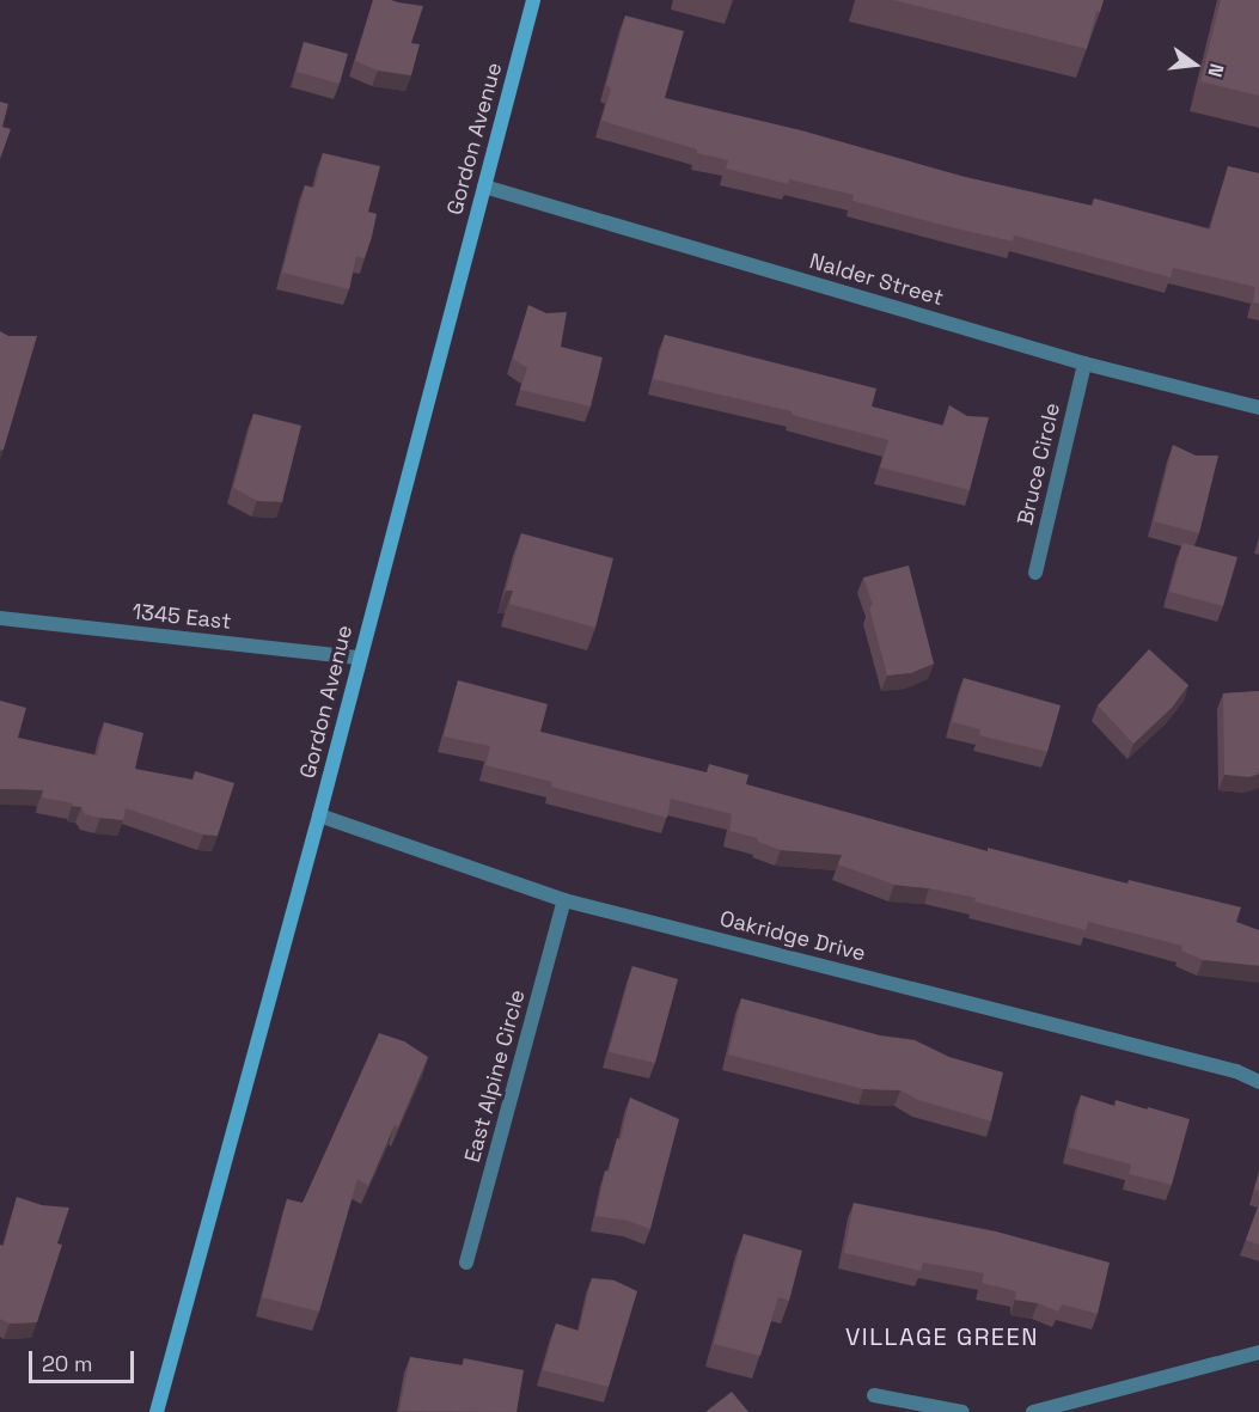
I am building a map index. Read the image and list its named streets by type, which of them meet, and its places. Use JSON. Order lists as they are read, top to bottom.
{
  "streets": {
    "main road": ["Gordon Avenue"],
    "street": [
      "Nalder Street",
      "Bruce Circle",
      "1345 East",
      "Oakridge Drive",
      "East Alpine Circle"
    ]
  },
  "crossings": [
    ["Gordon Avenue", "Nalder Street"],
    ["Gordon Avenue", "1345 East"],
    ["Gordon Avenue", "Oakridge Drive"],
    ["Nalder Street", "Bruce Circle"],
    ["Oakridge Drive", "East Alpine Circle"]
  ],
  "districts": ["VILLAGE GREEN"],
  "scale_bar": "20 m",
  "north": "right"
}
